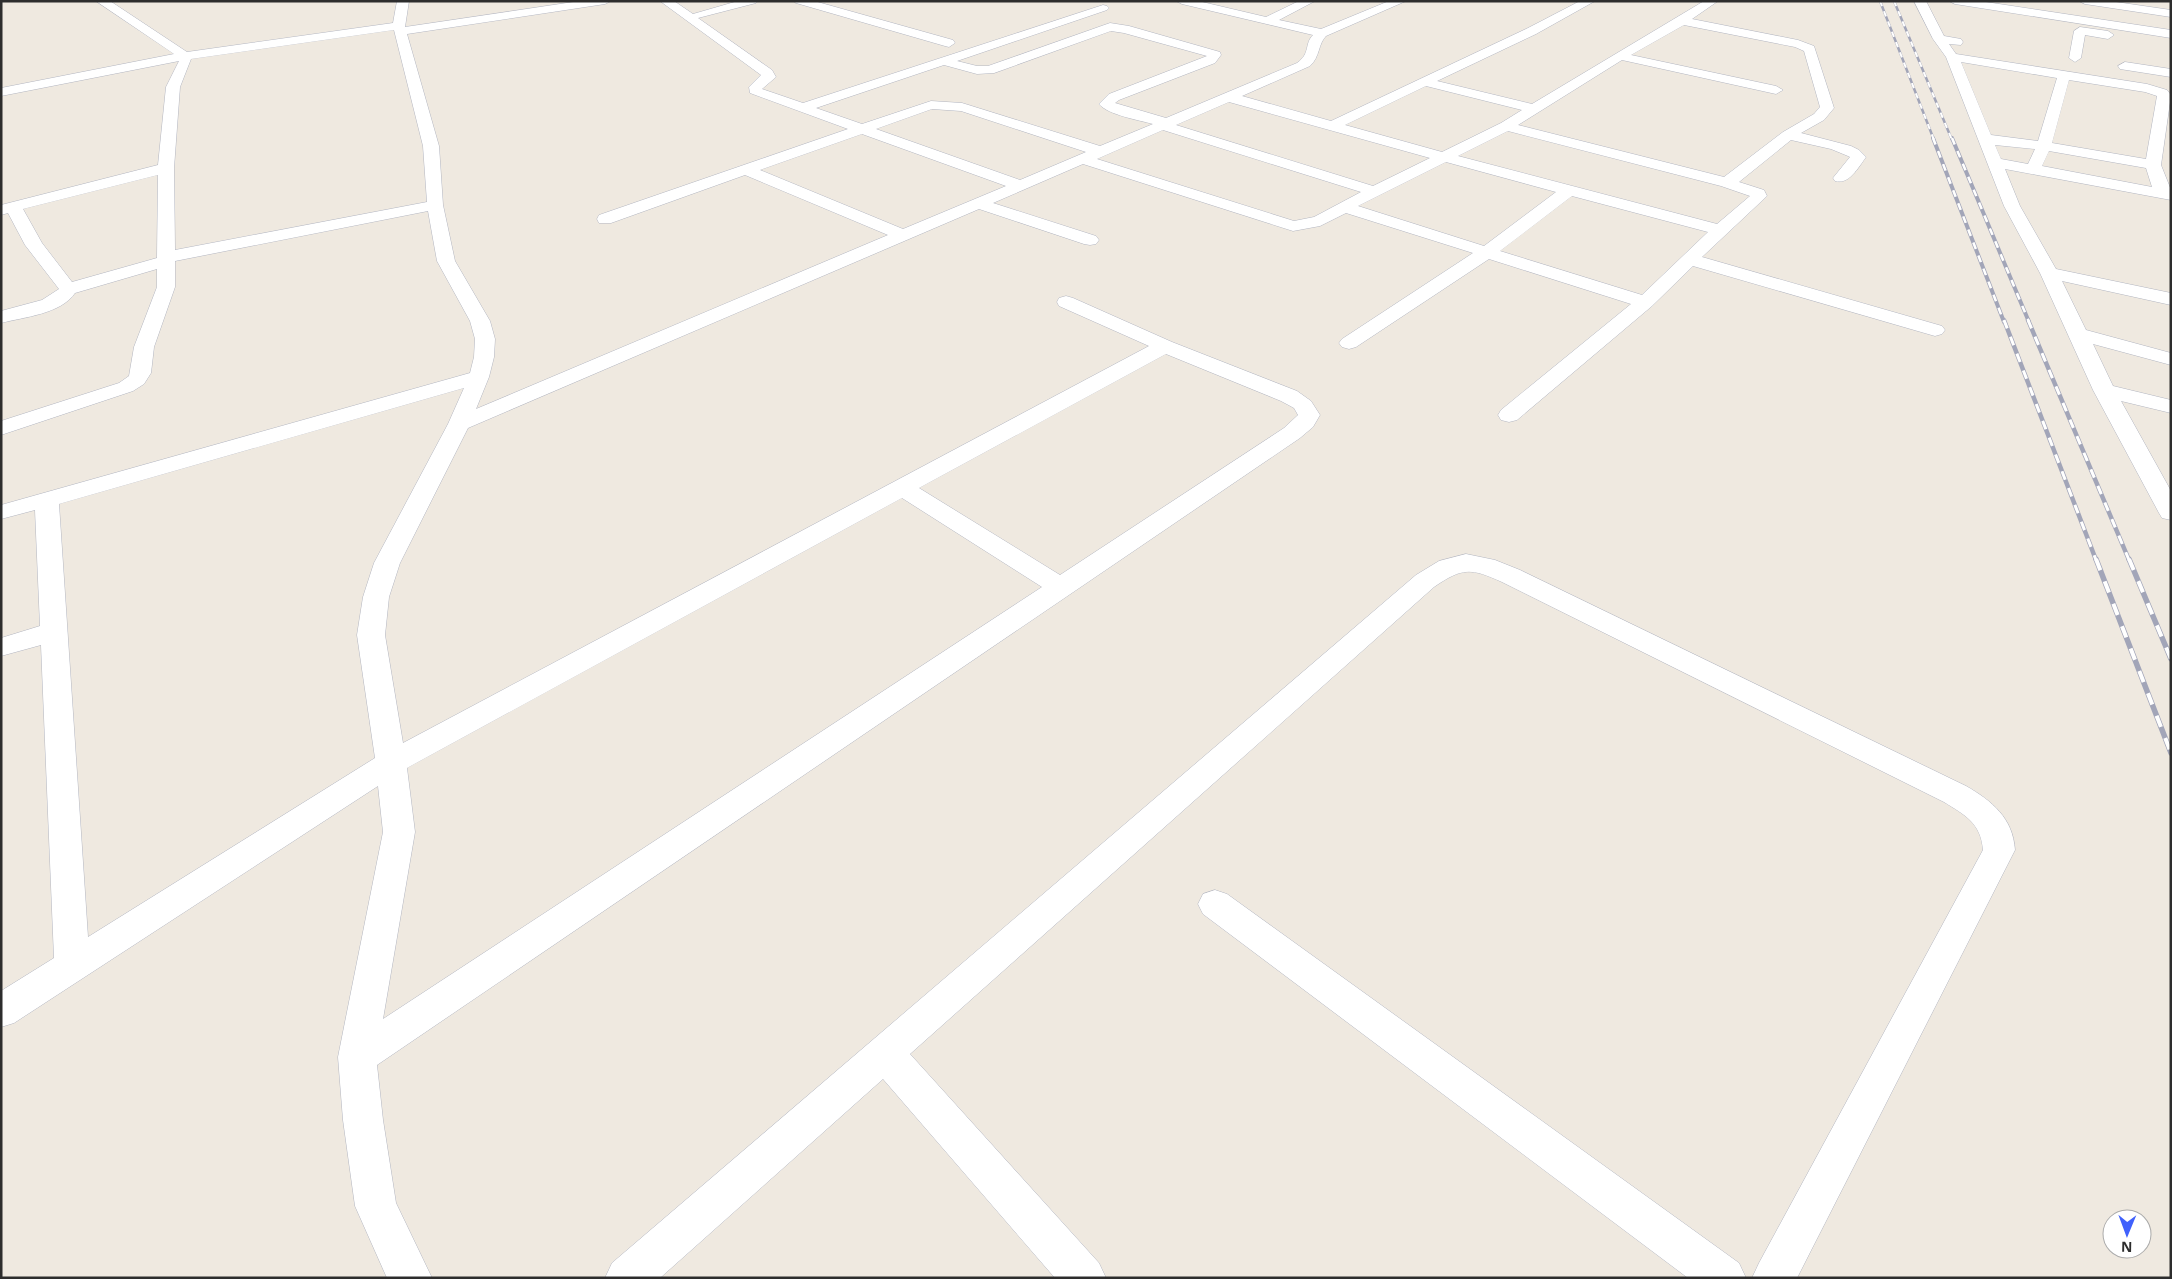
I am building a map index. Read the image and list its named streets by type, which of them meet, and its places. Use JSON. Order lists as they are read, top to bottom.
{
  "north": "bottom"
}
